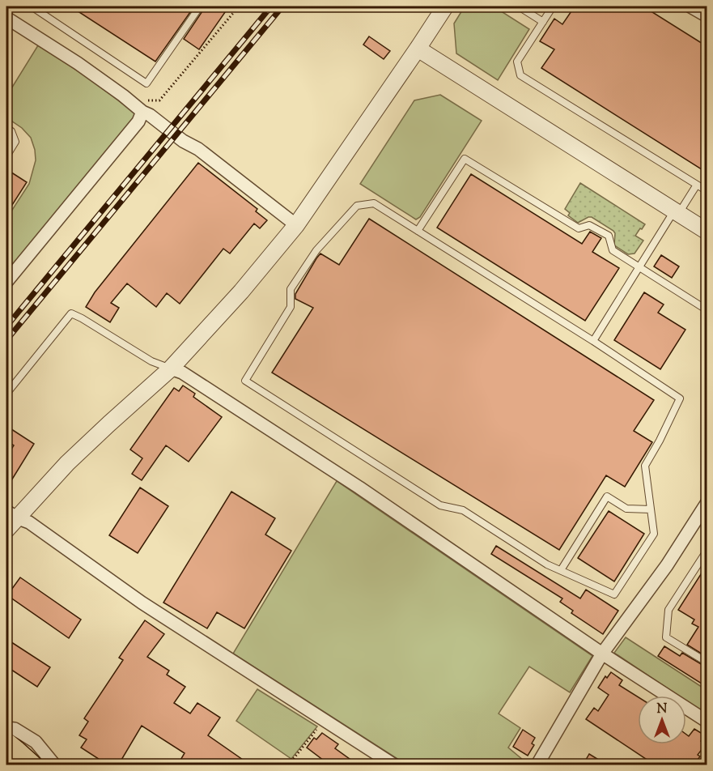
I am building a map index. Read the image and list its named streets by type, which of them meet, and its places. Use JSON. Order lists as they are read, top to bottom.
{
  "north": "top"
}
